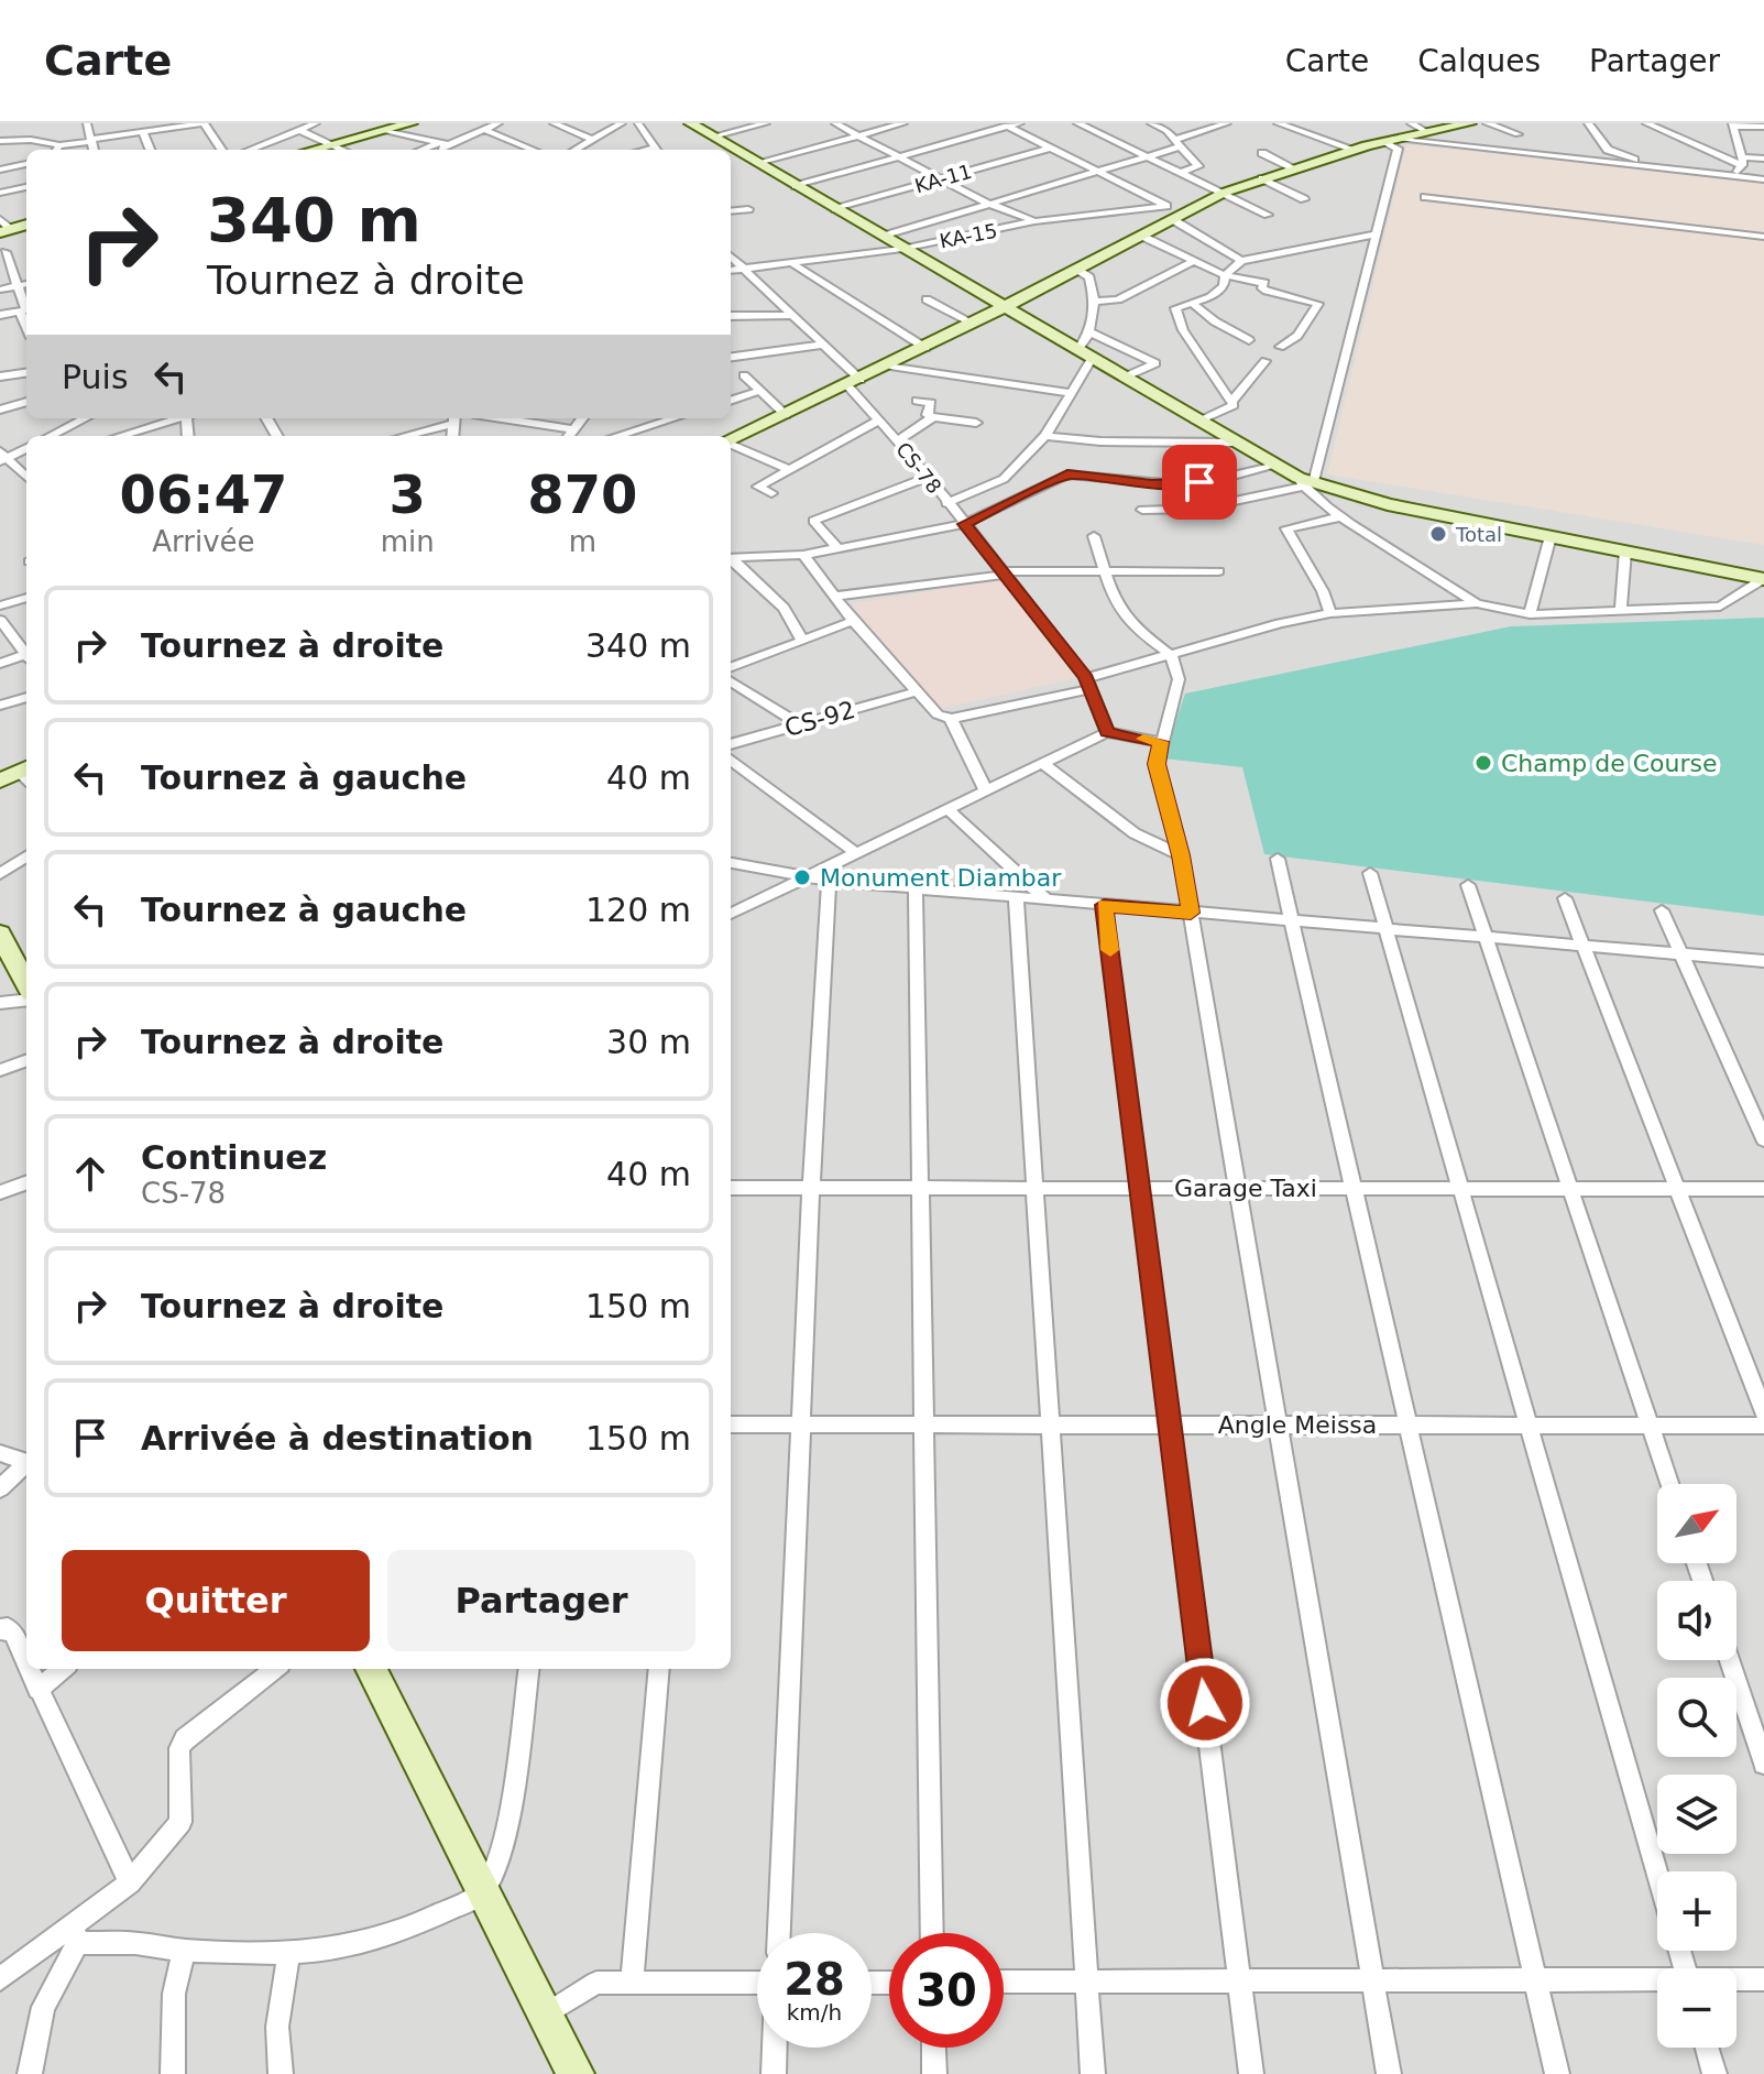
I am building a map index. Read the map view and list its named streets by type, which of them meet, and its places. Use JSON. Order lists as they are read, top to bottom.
{
  "streets": {
    "street": [
      "KA-11",
      "KA-15",
      "CS-78",
      "CS-92",
      "Garage Taxi",
      "Angle Meissa"
    ]
  },
  "crossings": [
    ["KA-15", "CS-78"]
  ],
  "places": ["Total", "Champ de Course", "Monument Diambar"],
  "north": "top right",
  "page": {
    "header": "Carte",
    "nav": ["Carte", "Calques", "Partager"],
    "turn": ["340 m", "Tournez à droite"],
    "then": "Puis",
    "eta": [
      "06:47",
      "Arrivée",
      "3",
      "min",
      "870",
      "m"
    ],
    "list": [
      {
        "name": "Tournez à droite",
        "value": "340 m"
      },
      {
        "name": "Tournez à gauche",
        "value": "40 m"
      },
      {
        "name": "Tournez à gauche",
        "value": "120 m"
      },
      {
        "name": "Tournez à droite",
        "value": "30 m"
      },
      {
        "name": "Continuez",
        "note": "CS-78",
        "value": "40 m"
      },
      {
        "name": "Tournez à droite",
        "value": "150 m"
      },
      {
        "name": "Arrivée à destination",
        "value": "150 m"
      }
    ],
    "map_buttons": ["+", "−"],
    "buttons": ["Quitter", "Partager"],
    "speed": "28 km/h",
    "limit": "30"
  }
}
